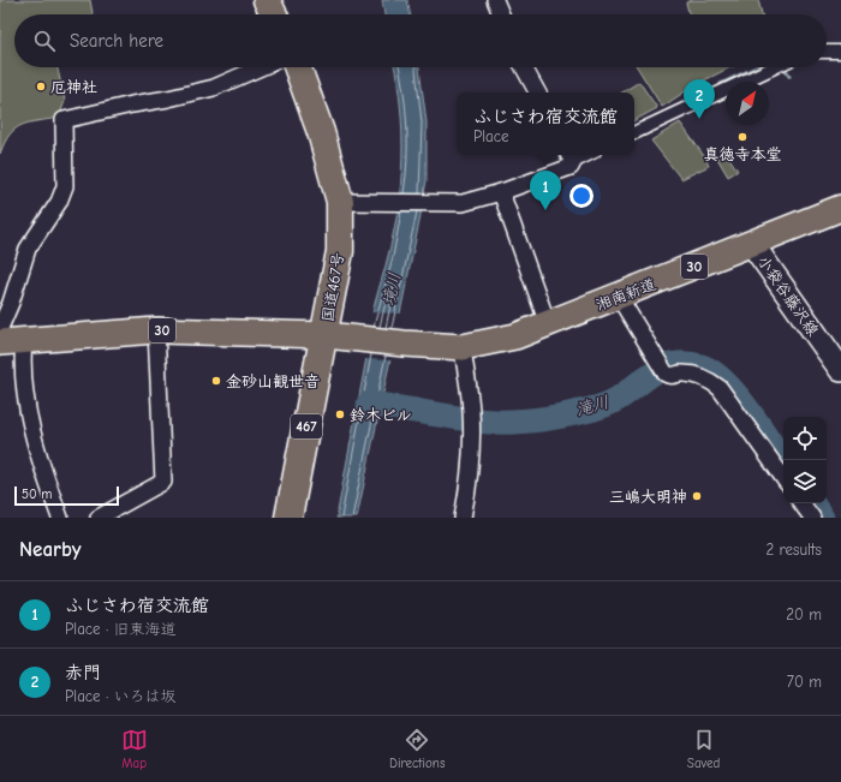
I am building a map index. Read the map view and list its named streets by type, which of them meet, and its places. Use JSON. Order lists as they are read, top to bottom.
{
  "streets": {
    "highway": ["国道467号", "467"],
    "main road": ["30", "湘南新道", "小袋谷藤沢線"]
  },
  "crossings": [
    ["30", "国道467号"],
    ["30", "湘南新道"],
    ["国道467号", "湘南新道"],
    ["湘南新道", "小袋谷藤沢線"]
  ],
  "water": ["境川", "滝川"],
  "places": [
    "厄神社",
    "真徳寺本堂",
    "金砂山観世音",
    "鈴木ビル",
    "三嶋大明神"
  ],
  "scale_bar": "50 m",
  "north": "top right",
  "page": {
    "search": "Search here",
    "pins": ["2", "1"],
    "popup": ["ふじさわ宿交流館", "Place"],
    "scale": "50 m",
    "heading": ["Nearby", "2 results"],
    "list": [
      {
        "mark": "1",
        "name": "ふじさわ宿交流館",
        "note": "Place · 旧東海道",
        "value": "20 m"
      },
      {
        "mark": "2",
        "name": "赤門",
        "note": "Place · いろは坂",
        "value": "70 m"
      }
    ],
    "nav": ["Map", "Directions", "Saved"]
  }
}
